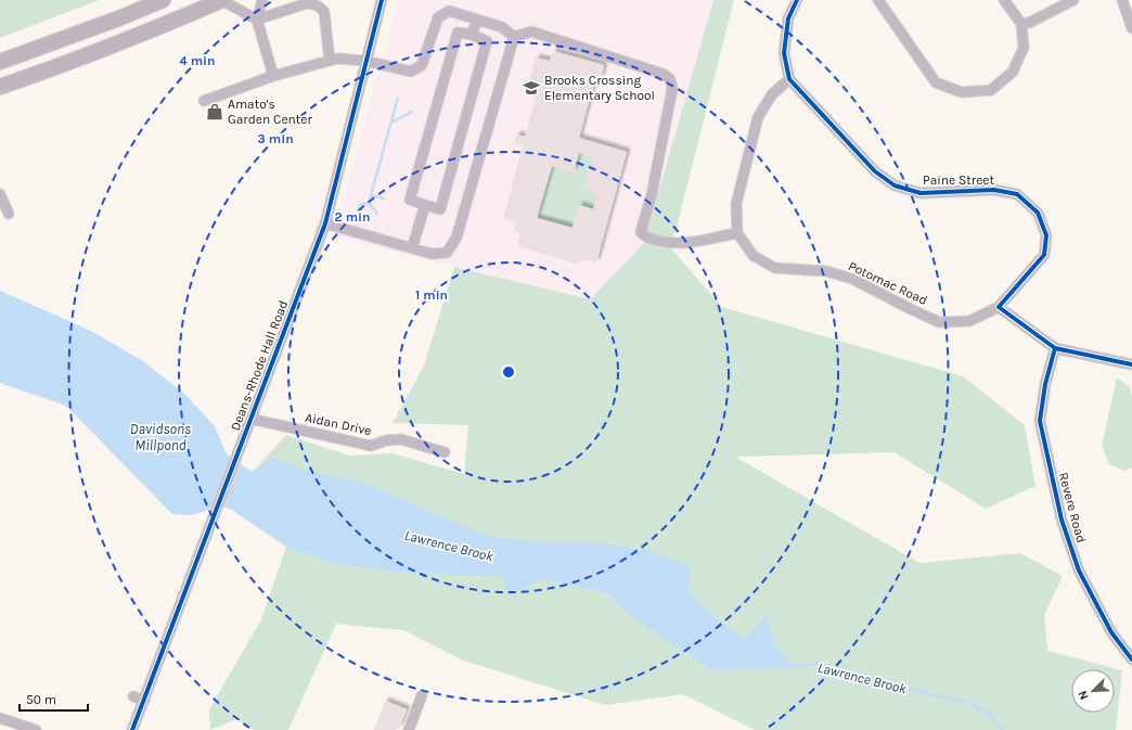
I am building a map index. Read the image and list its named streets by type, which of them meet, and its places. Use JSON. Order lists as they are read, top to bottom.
{
  "streets": {
    "street": [
      "Paine Street",
      "Potomac Road",
      "Deans-Rhode Hall Road",
      "Aidan Drive",
      "Revere Road"
    ]
  },
  "crossings": [
    ["Paine Street", "Potomac Road"],
    ["Deans-Rhode Hall Road", "Aidan Drive"]
  ],
  "water": ["Davidsons Millpond", "Lawrence Brook"],
  "places": {
    "school or university": ["Brooks Crossing Elementary School"],
    "shop": ["Amato's Garden Center"]
  },
  "scale_bar": "50 m",
  "north": "bottom left",
  "rings": [
    "4 min",
    "3 min",
    "2 min",
    "1 min"
  ]
}
